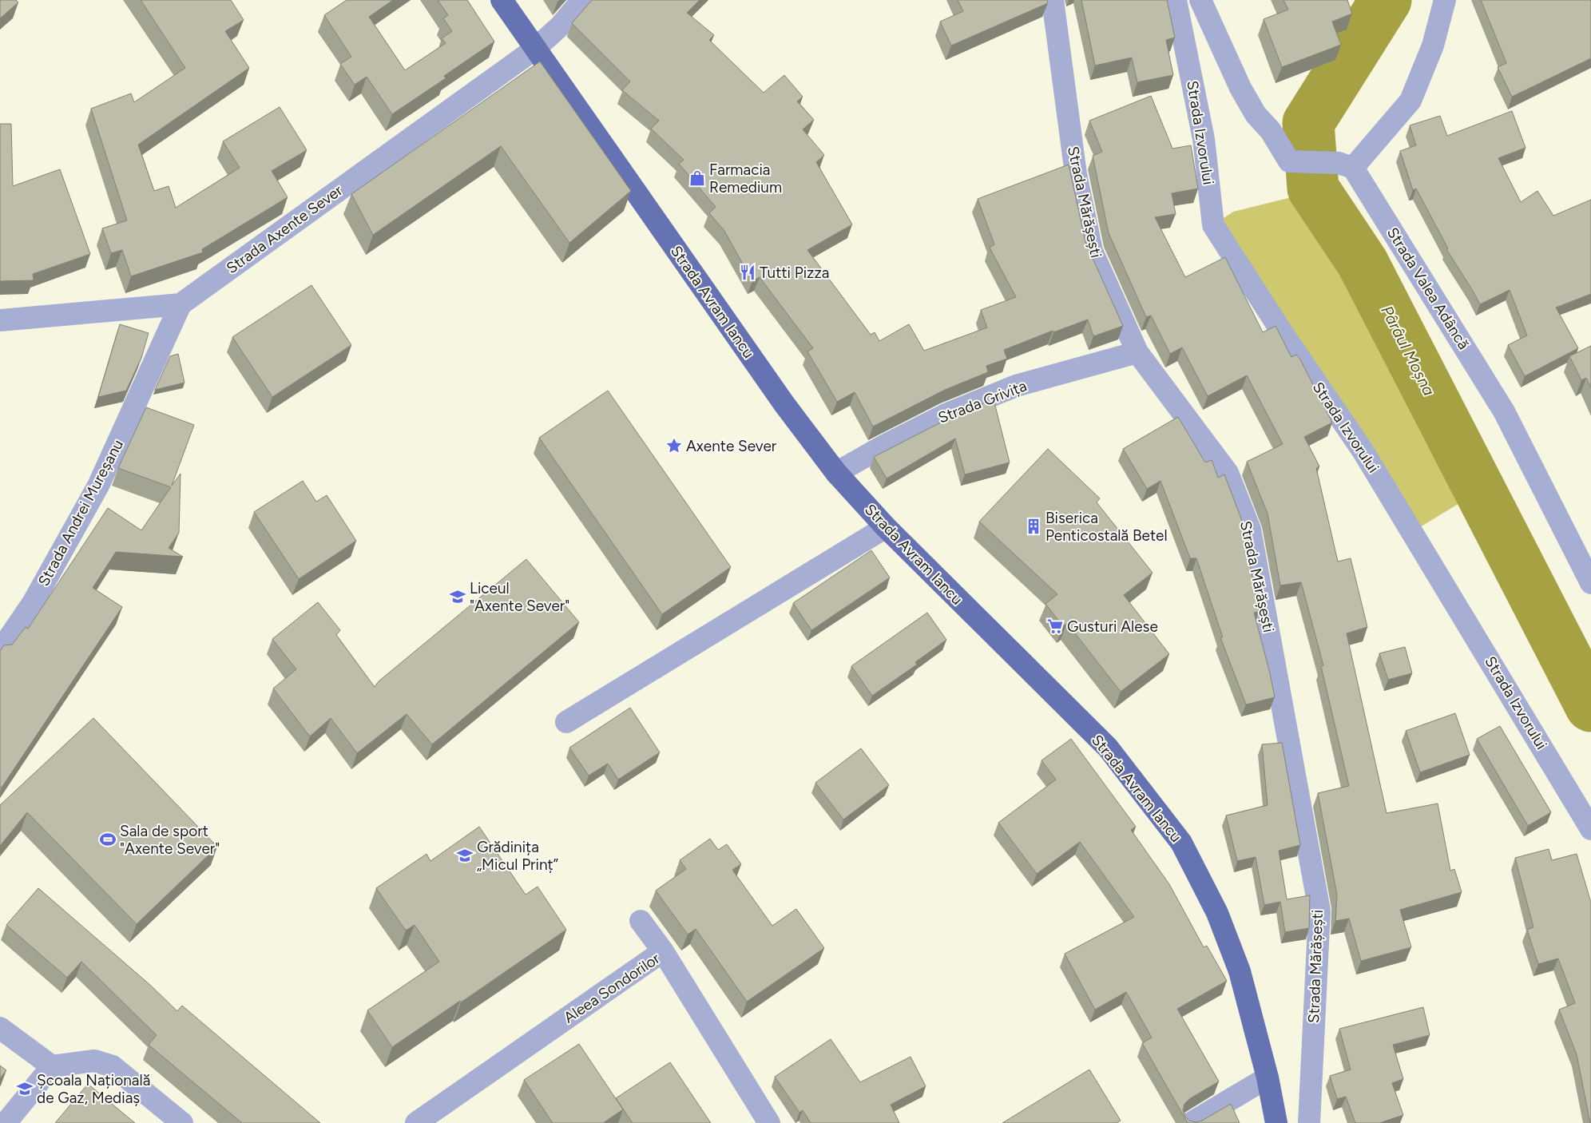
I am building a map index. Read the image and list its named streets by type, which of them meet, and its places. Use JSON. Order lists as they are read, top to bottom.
{
  "streets": {
    "main road": ["Strada Avram Iancu"],
    "street": [
      "Strada Izvorului",
      "Strada Mărășești",
      "Strada Axente Sever",
      "Strada Valea Adâncă",
      "Strada Grivița",
      "Strada Andrei Mureșanu",
      "Aleea Sondorilor"
    ]
  },
  "crossings": [
    ["Strada Mărășești", "Strada Grivița"],
    ["Strada Axente Sever", "Strada Avram Iancu"],
    ["Strada Axente Sever", "Strada Andrei Mureșanu"],
    ["Strada Avram Iancu", "Strada Grivița"]
  ],
  "water": ["Pârâul Moșna"],
  "places": {
    "shop": ["Farmacia Remedium"],
    "restaurant": ["Tutti Pizza"],
    "place": ["Axente Sever"],
    "building": ["Biserica Penticostală Betel"],
    "school or university": ["Liceul \"Axente Sever\"", "Grădinița „Micul Prinț”", "Școala Națională de Gaz, Mediaș"],
    "supermarket": ["Gusturi Alese"],
    "sports": ["Sala de sport \"Axente Sever\""]
  }
}
